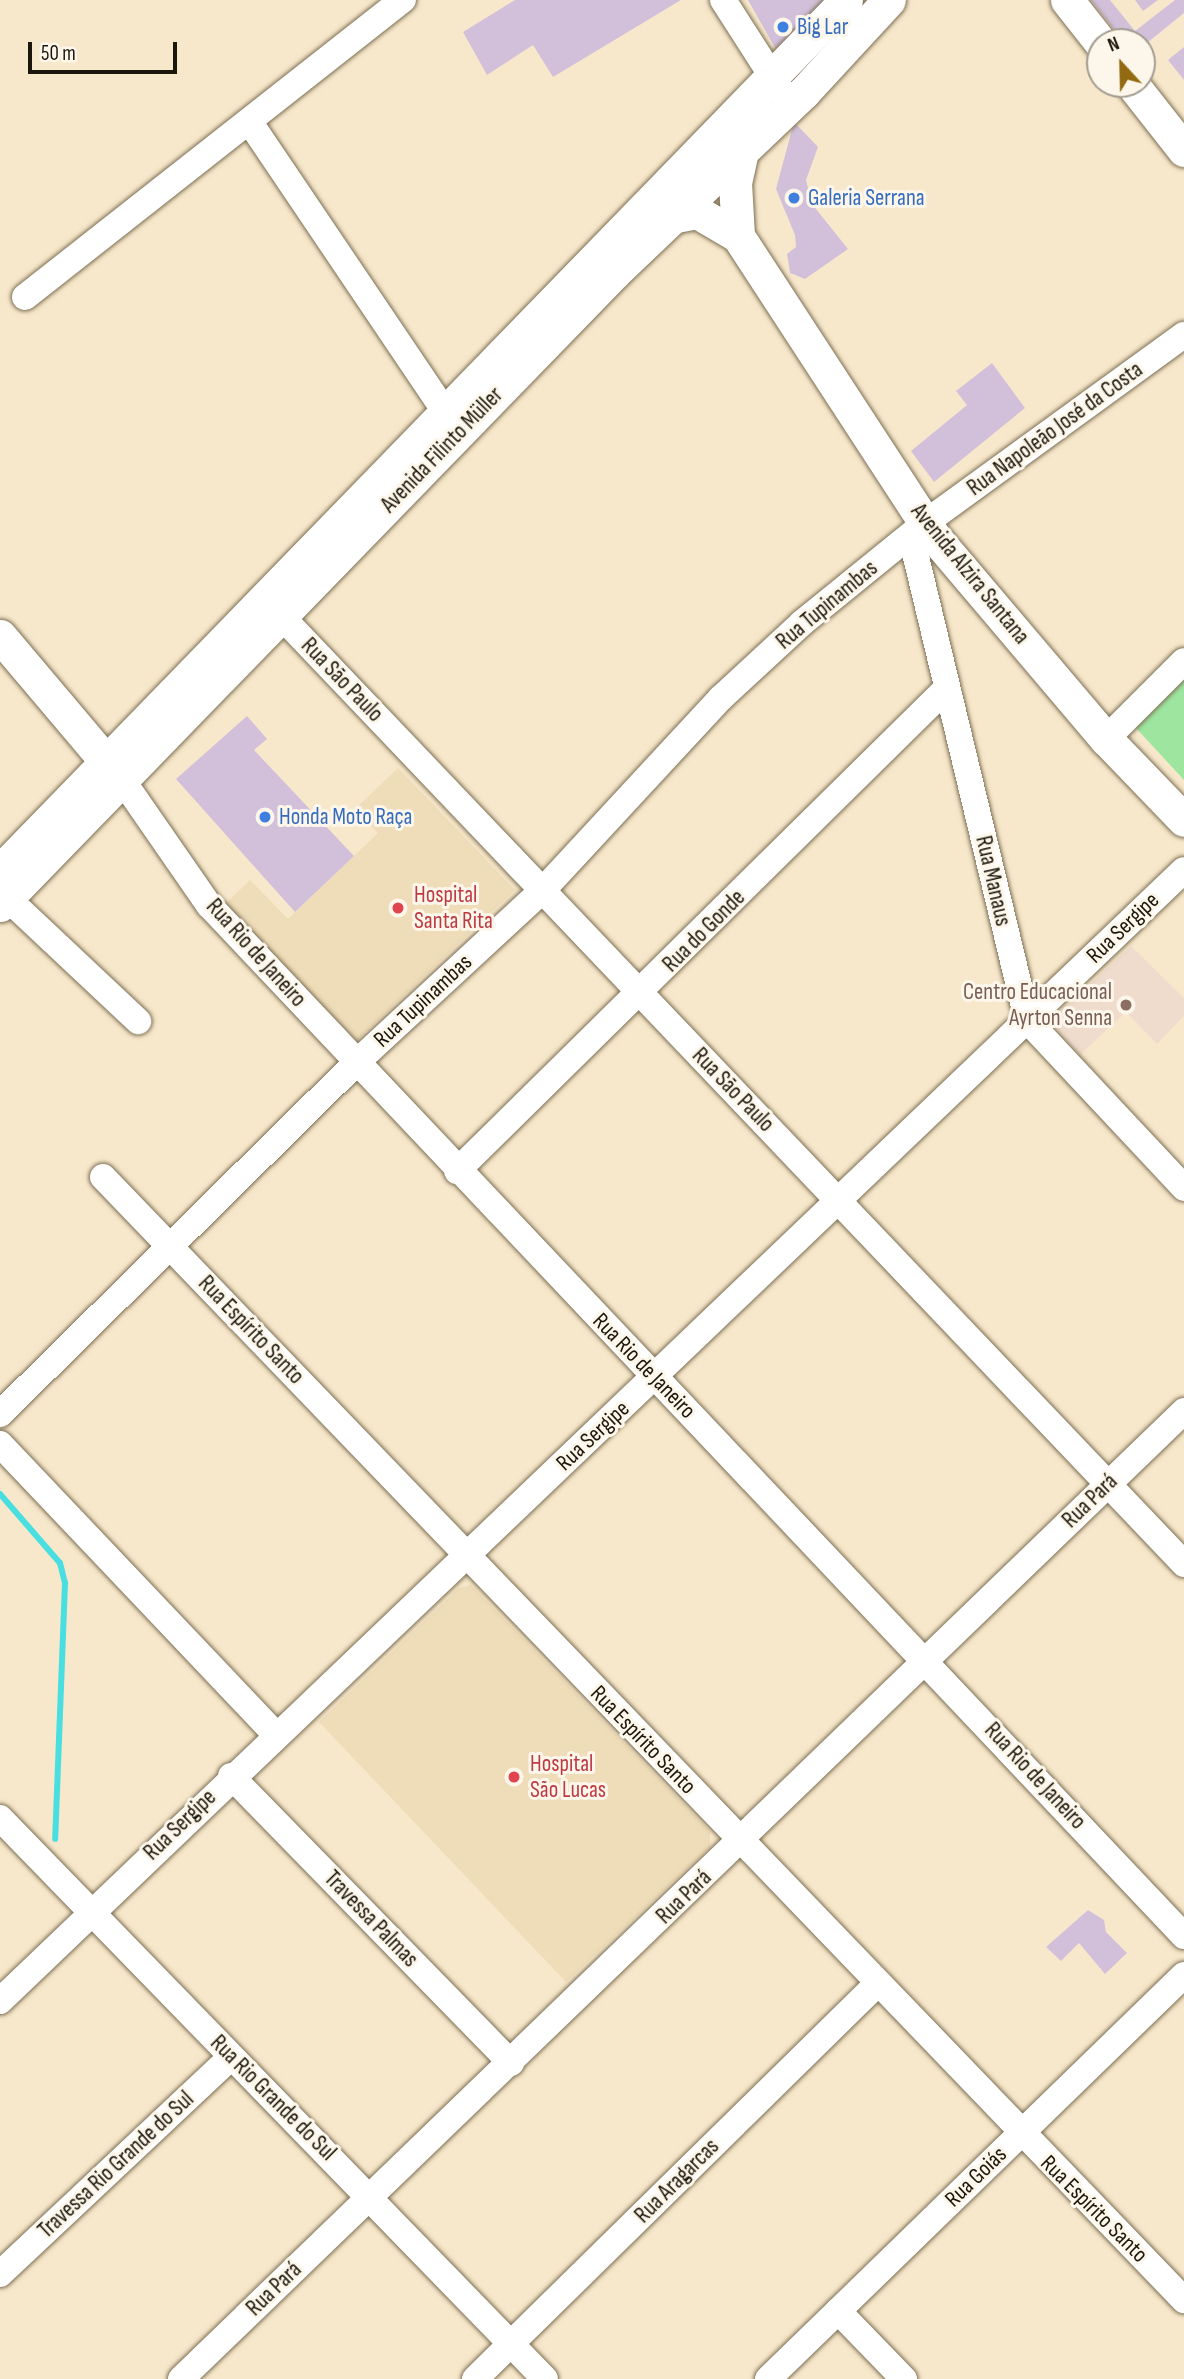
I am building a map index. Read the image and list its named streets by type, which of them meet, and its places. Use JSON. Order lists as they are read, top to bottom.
{
  "streets": {
    "main road": ["Avenida Filinto Müller", "Avenida Alzira Santana"],
    "street": [
      "Rua Napoleão José da Costa",
      "Rua Tupinambas",
      "Rua São Paulo",
      "Rua Manaus",
      "Rua Sergipe",
      "Rua do Gonde",
      "Rua Rio de Janeiro",
      "Rua Espírito Santo",
      "Rua Pará",
      "Travessa Palmas",
      "Rua Rio Grande do Sul",
      "Travessa Rio Grande do Sul",
      "Rua Goiás",
      "Rua Aragarcas"
    ]
  },
  "crossings": [
    ["Rua Napoleão José da Costa", "Avenida Alzira Santana"],
    ["Rua Napoleão José da Costa", "Rua Tupinambas"],
    ["Rua Napoleão José da Costa", "Rua Manaus"],
    ["Avenida Filinto Müller", "Avenida Alzira Santana"],
    ["Avenida Filinto Müller", "Rua São Paulo"],
    ["Avenida Filinto Müller", "Rua Rio de Janeiro"],
    ["Avenida Alzira Santana", "Rua Tupinambas"],
    ["Avenida Alzira Santana", "Rua Manaus"],
    ["Rua Tupinambas", "Rua São Paulo"],
    ["Rua Tupinambas", "Rua Manaus"],
    ["Rua Tupinambas", "Rua Rio de Janeiro"],
    ["Rua Tupinambas", "Rua Espírito Santo"],
    ["Rua São Paulo", "Rua Sergipe"],
    ["Rua São Paulo", "Rua do Gonde"],
    ["Rua São Paulo", "Rua Pará"],
    ["Rua Manaus", "Rua Sergipe"],
    ["Rua Manaus", "Rua do Gonde"],
    ["Rua Sergipe", "Rua Rio de Janeiro"],
    ["Rua Sergipe", "Rua Espírito Santo"],
    ["Rua Sergipe", "Travessa Palmas"],
    ["Rua Sergipe", "Rua Rio Grande do Sul"],
    ["Rua do Gonde", "Rua Rio de Janeiro"],
    ["Rua Rio de Janeiro", "Rua Pará"],
    ["Rua Espírito Santo", "Rua Pará"],
    ["Rua Espírito Santo", "Rua Goiás"],
    ["Rua Espírito Santo", "Rua Aragarcas"],
    ["Rua Pará", "Travessa Palmas"],
    ["Rua Pará", "Rua Rio Grande do Sul"],
    ["Rua Rio Grande do Sul", "Travessa Rio Grande do Sul"],
    ["Rua Rio Grande do Sul", "Rua Aragarcas"]
  ],
  "places": [
    "Big Lar",
    "Galeria Serrana",
    "Honda Moto Raça",
    "Hospital Santa Rita",
    "Centro Educacional Ayrton Senna",
    "Hospital São Lucas"
  ],
  "scale_bar": "50 m",
  "north": "top"
}
